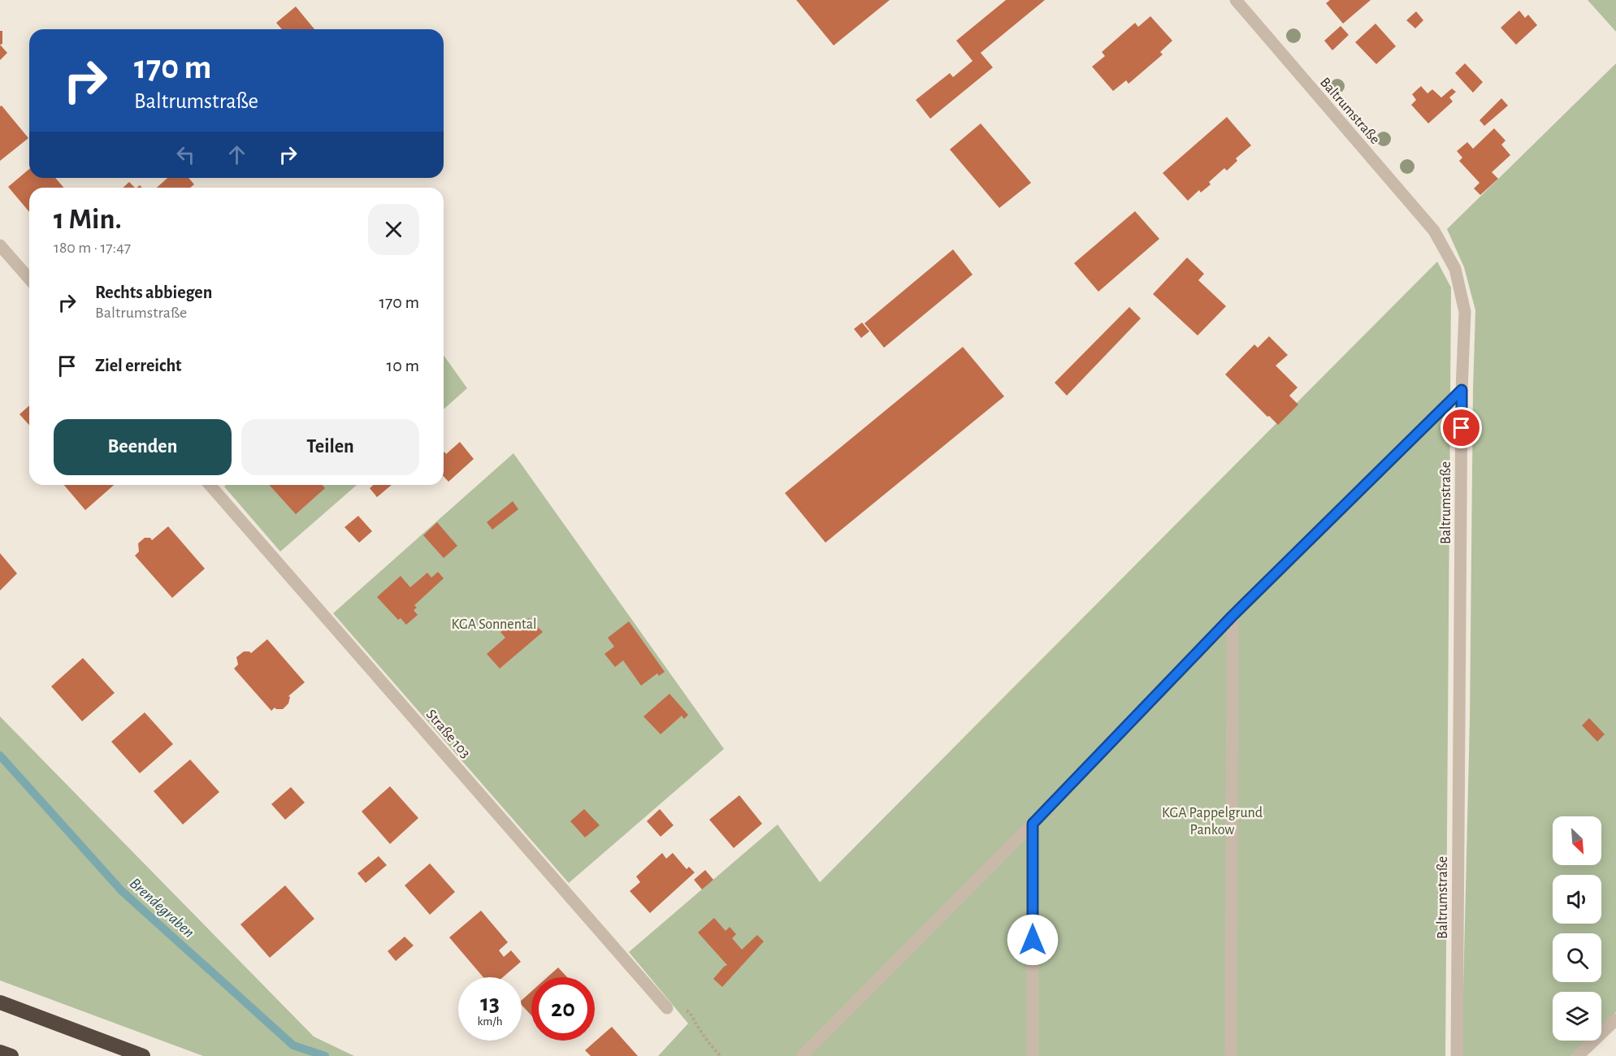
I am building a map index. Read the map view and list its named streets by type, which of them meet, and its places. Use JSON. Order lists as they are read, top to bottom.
{
  "streets": {
    "street": ["Baltrumstraße", "Straße 103"]
  },
  "water": ["Brendegraben"],
  "parks": ["KGA Sonnental", "KGA Pappelgrund Pankow"],
  "north": "bottom right",
  "page": {
    "turn": ["170 m", "Baltrumstraße"],
    "heading": ["1 Min.", "180 m · 17:47"],
    "list": [
      {
        "name": "Rechts abbiegen",
        "note": "Baltrumstraße",
        "value": "170 m"
      },
      {
        "name": "Ziel erreicht",
        "value": "10 m"
      }
    ],
    "buttons": ["Beenden", "Teilen"],
    "speed": "13 km/h",
    "limit": "20"
  }
}
